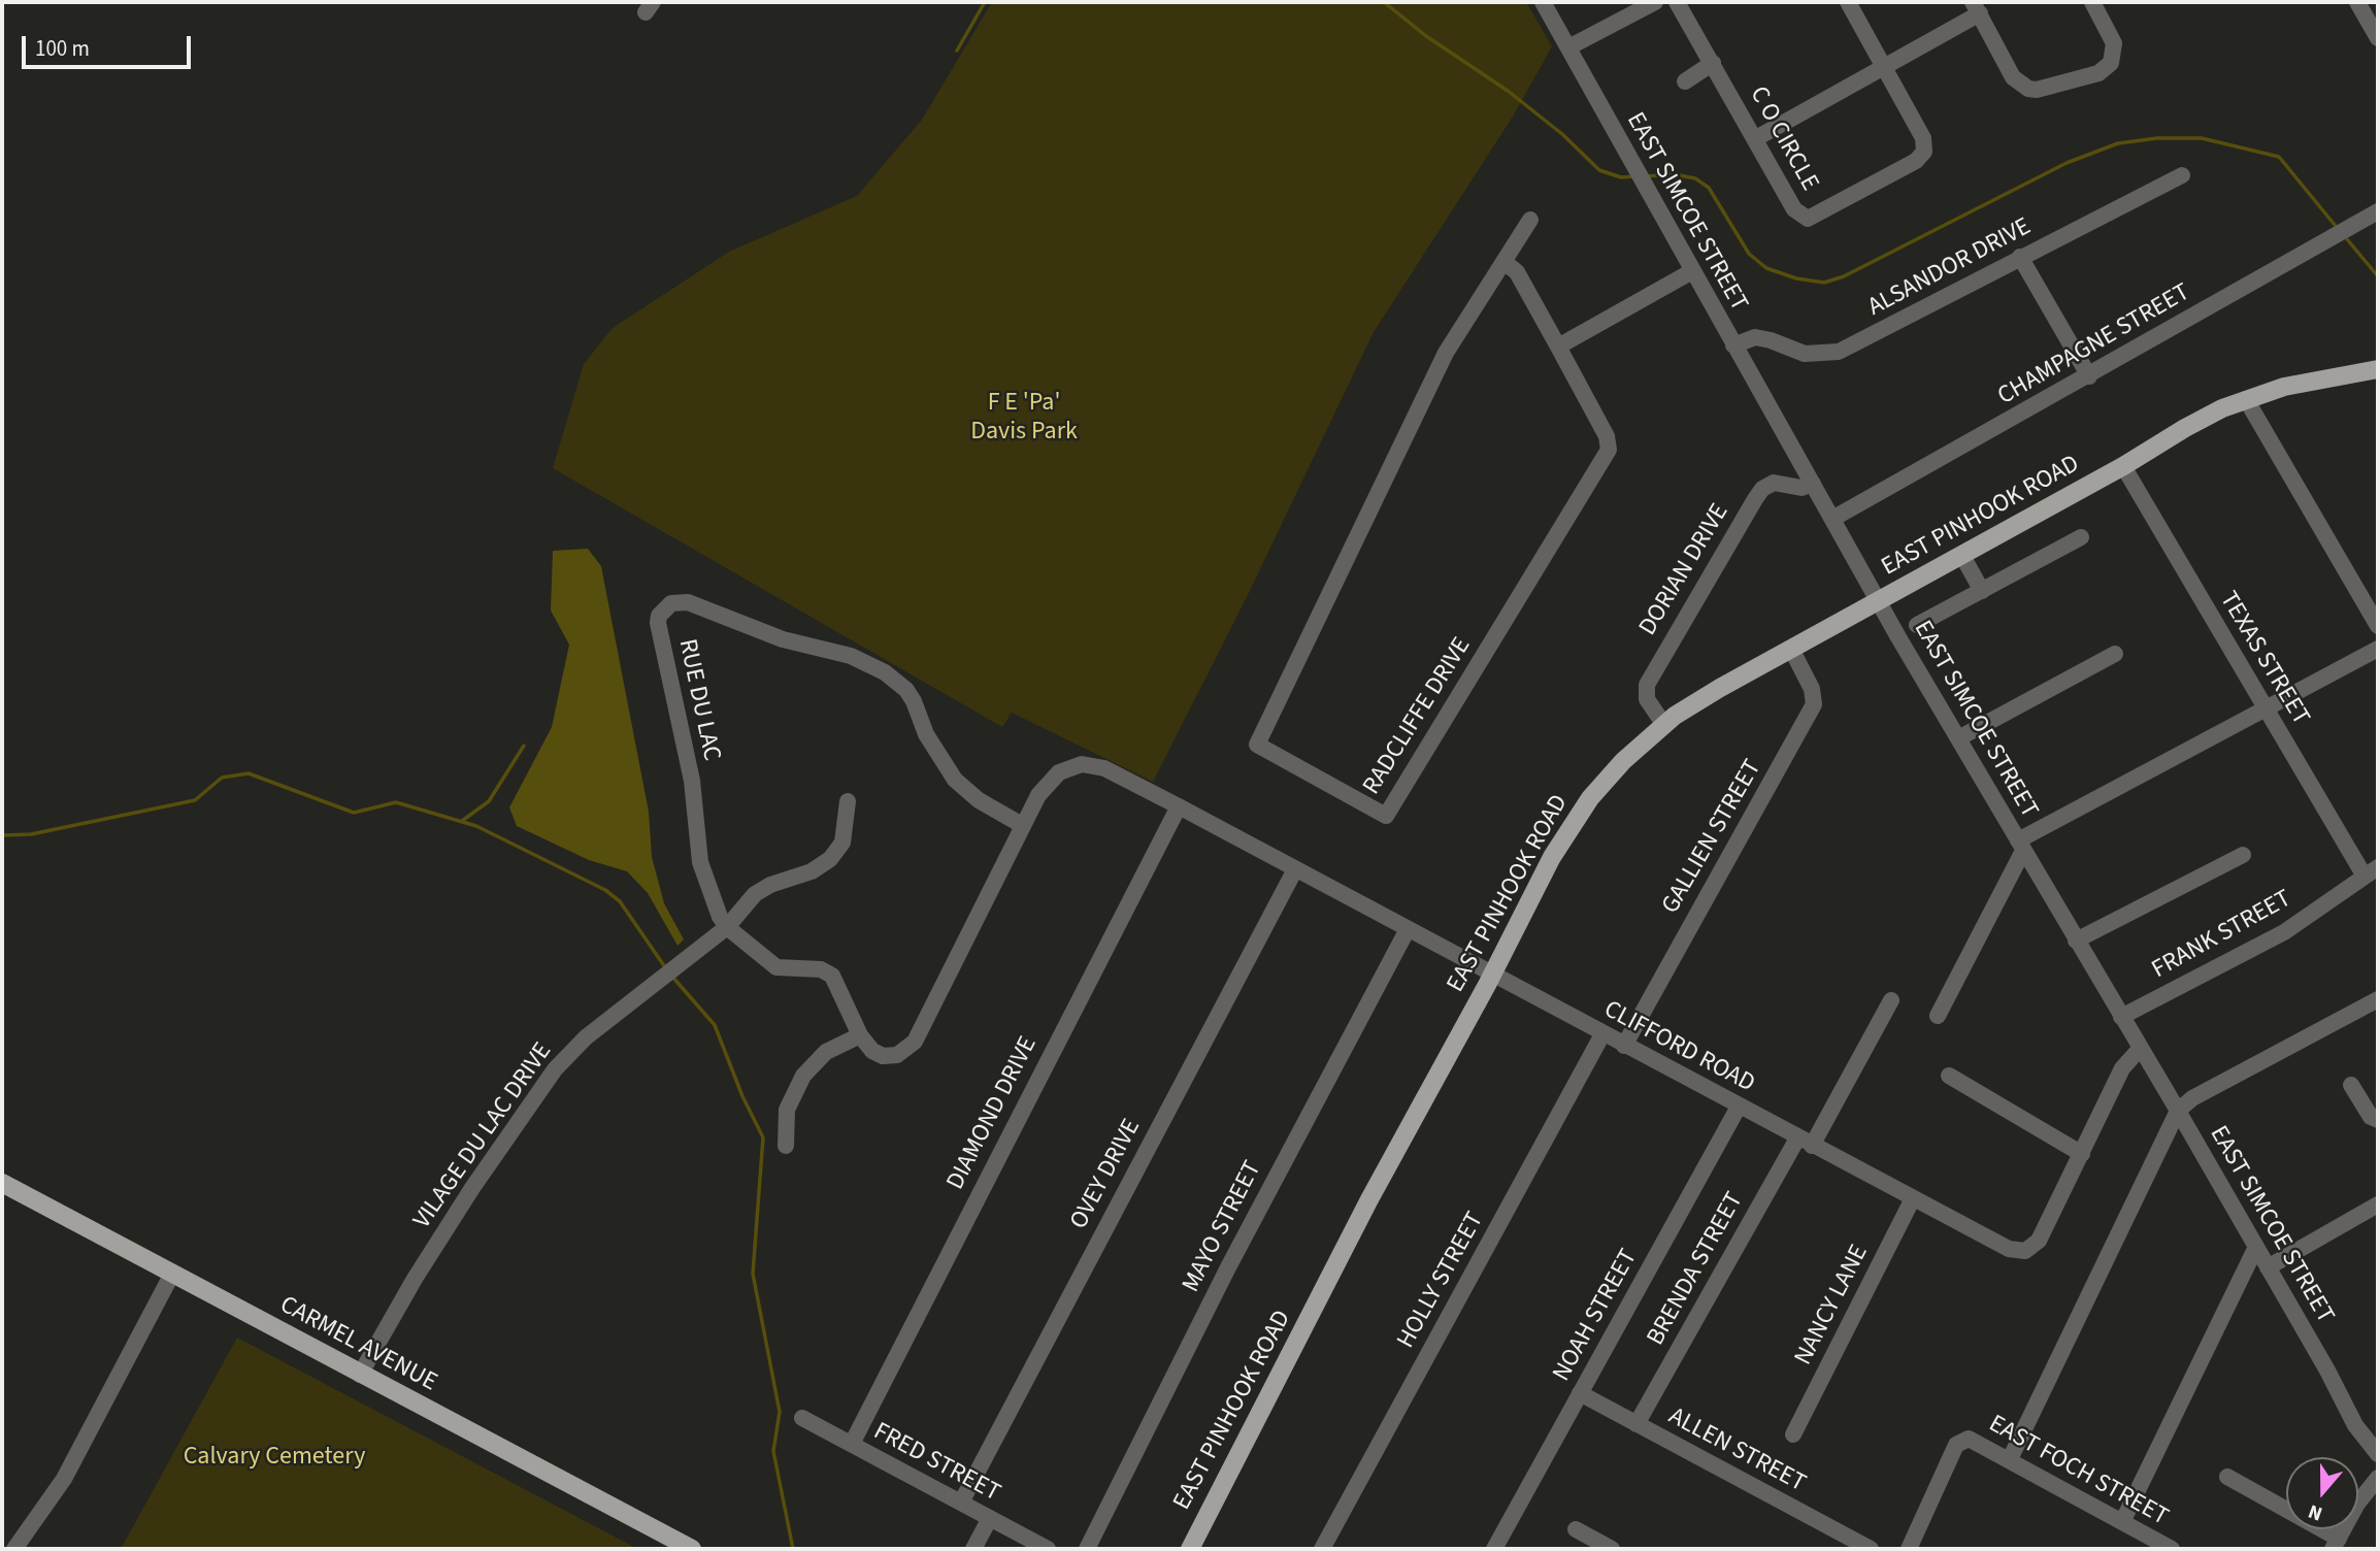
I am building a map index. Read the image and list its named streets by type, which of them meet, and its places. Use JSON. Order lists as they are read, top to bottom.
{
  "streets": {
    "main road": ["EAST PINHOOK ROAD", "CARMEL AVENUE"],
    "street": [
      "C O CIRCLE",
      "EAST SIMCOE STREET",
      "ALSANDOR DRIVE",
      "CHAMPAGNE STREET",
      "DORIAN DRIVE",
      "TEXAS STREET",
      "RUE DU LAC",
      "RADCLIFFE DRIVE",
      "GALLIEN STREET",
      "FRANK STREET",
      "CLIFFORD ROAD",
      "DIAMOND DRIVE",
      "VILAGE DU LAC DRIVE",
      "OVEY DRIVE",
      "MAYO STREET",
      "BRENDA STREET",
      "HOLLY STREET",
      "NANCY LANE",
      "NOAH STREET",
      "ALLEN STREET",
      "FRED STREET",
      "EAST FOCH STREET"
    ]
  },
  "crossings": [
    ["EAST SIMCOE STREET", "ALSANDOR DRIVE"],
    ["EAST SIMCOE STREET", "CHAMPAGNE STREET"],
    ["EAST SIMCOE STREET", "EAST PINHOOK ROAD"],
    ["EAST SIMCOE STREET", "DORIAN DRIVE"],
    ["EAST SIMCOE STREET", "FRANK STREET"],
    ["EAST SIMCOE STREET", "CLIFFORD ROAD"],
    ["EAST PINHOOK ROAD", "DORIAN DRIVE"],
    ["EAST PINHOOK ROAD", "TEXAS STREET"],
    ["EAST PINHOOK ROAD", "GALLIEN STREET"],
    ["EAST PINHOOK ROAD", "CLIFFORD ROAD"],
    ["TEXAS STREET", "FRANK STREET"],
    ["RUE DU LAC", "CLIFFORD ROAD"],
    ["RUE DU LAC", "VILAGE DU LAC DRIVE"],
    ["GALLIEN STREET", "CLIFFORD ROAD"],
    ["CLIFFORD ROAD", "DIAMOND DRIVE"],
    ["CLIFFORD ROAD", "OVEY DRIVE"],
    ["CLIFFORD ROAD", "MAYO STREET"],
    ["CLIFFORD ROAD", "BRENDA STREET"],
    ["CLIFFORD ROAD", "HOLLY STREET"],
    ["CLIFFORD ROAD", "NANCY LANE"],
    ["CLIFFORD ROAD", "NOAH STREET"],
    ["DIAMOND DRIVE", "FRED STREET"],
    ["VILAGE DU LAC DRIVE", "CARMEL AVENUE"],
    ["OVEY DRIVE", "FRED STREET"],
    ["BRENDA STREET", "ALLEN STREET"],
    ["NOAH STREET", "ALLEN STREET"]
  ],
  "parks": ["F E 'Pa' Davis Park", "Calvary Cemetery"],
  "scale_bar": "100 m",
  "north": "bottom"
}
